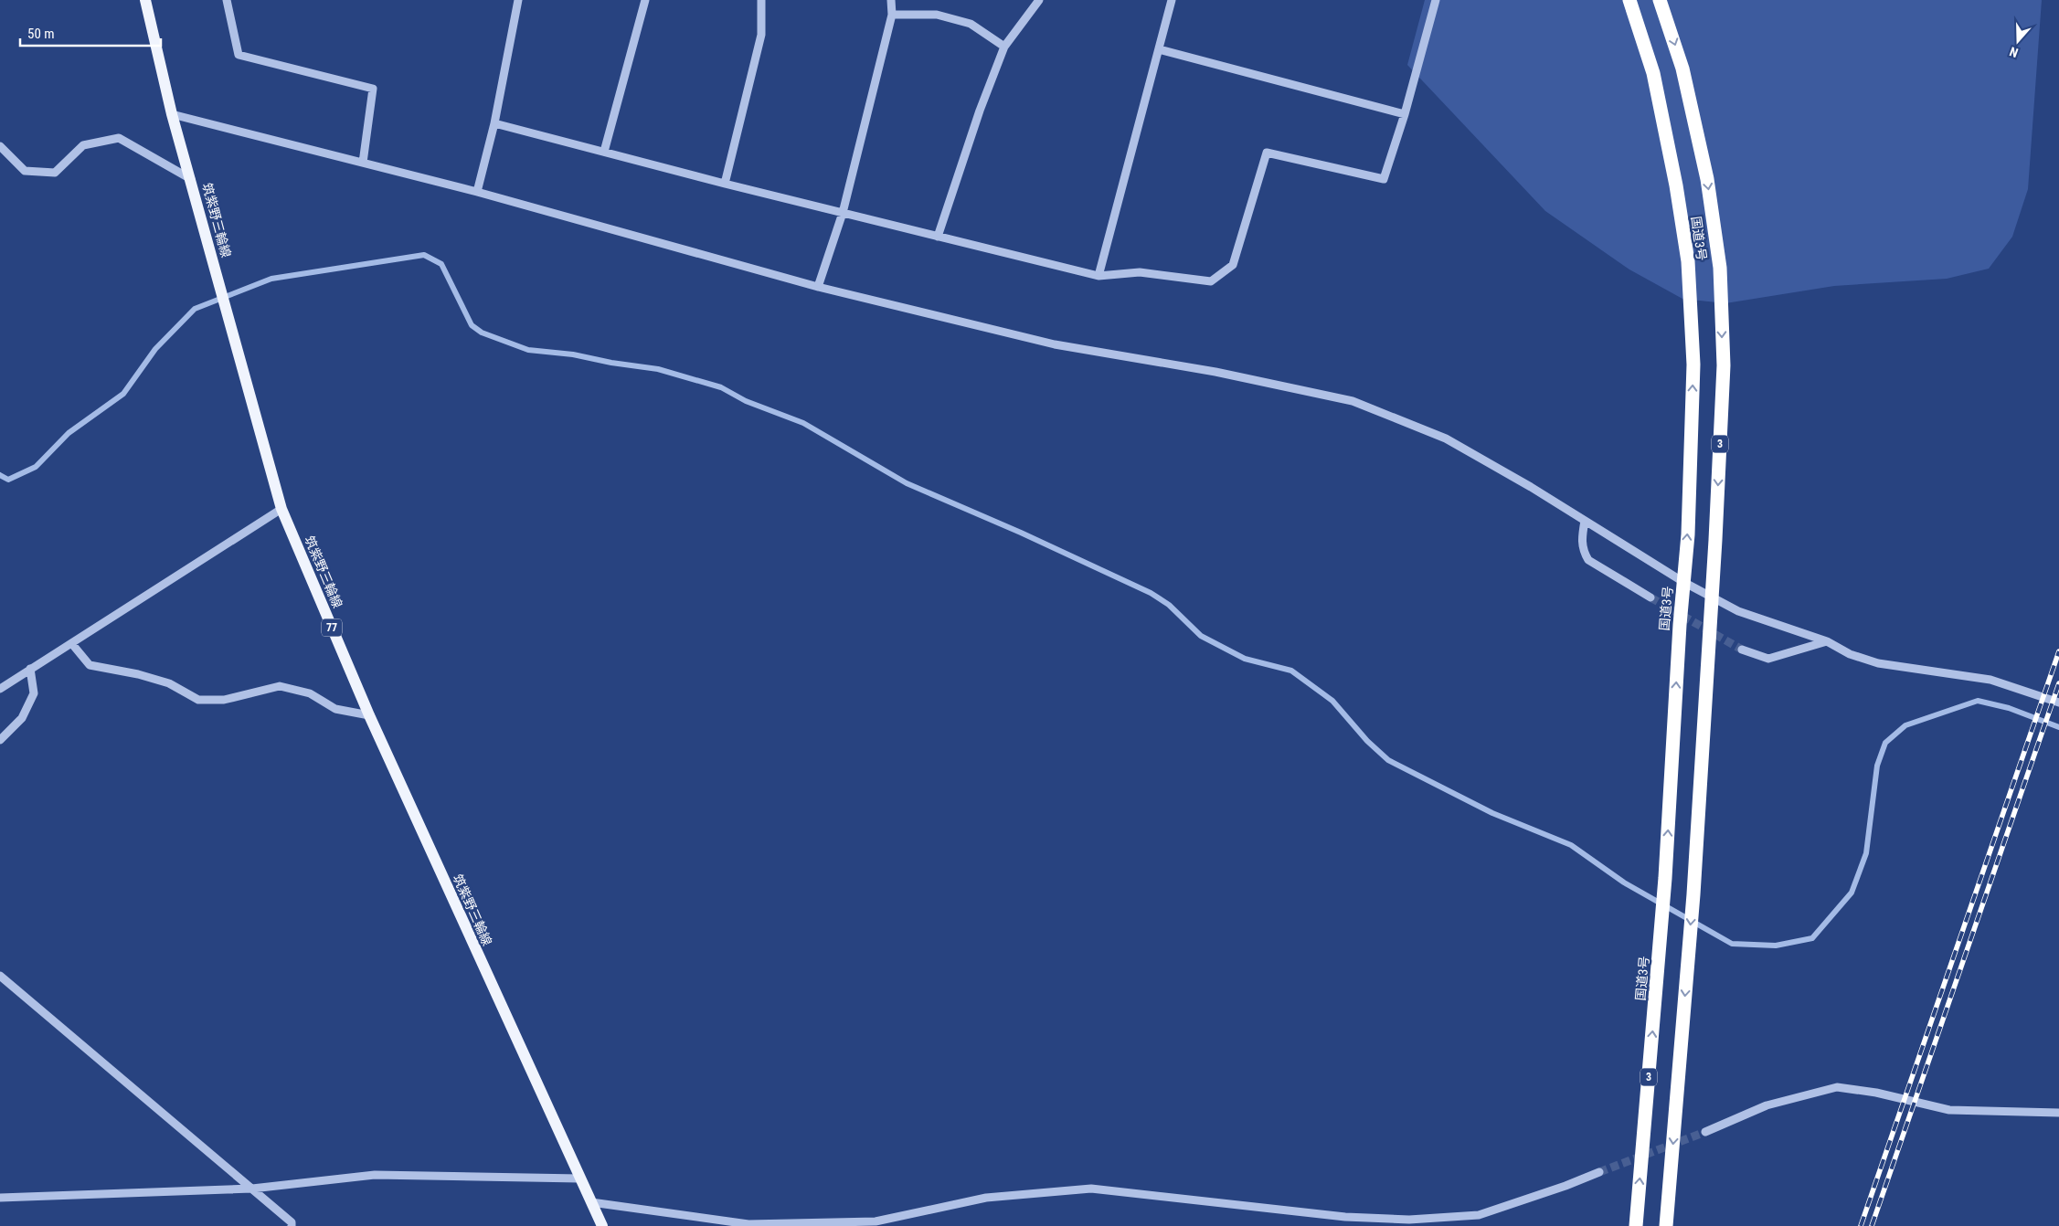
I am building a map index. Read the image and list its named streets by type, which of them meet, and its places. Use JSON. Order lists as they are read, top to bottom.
{
  "streets": {
    "highway": ["国道3号", "3"],
    "main road": ["筑紫野三輪線", "77"]
  },
  "scale_bar": "50 m",
  "north": "bottom"
}
